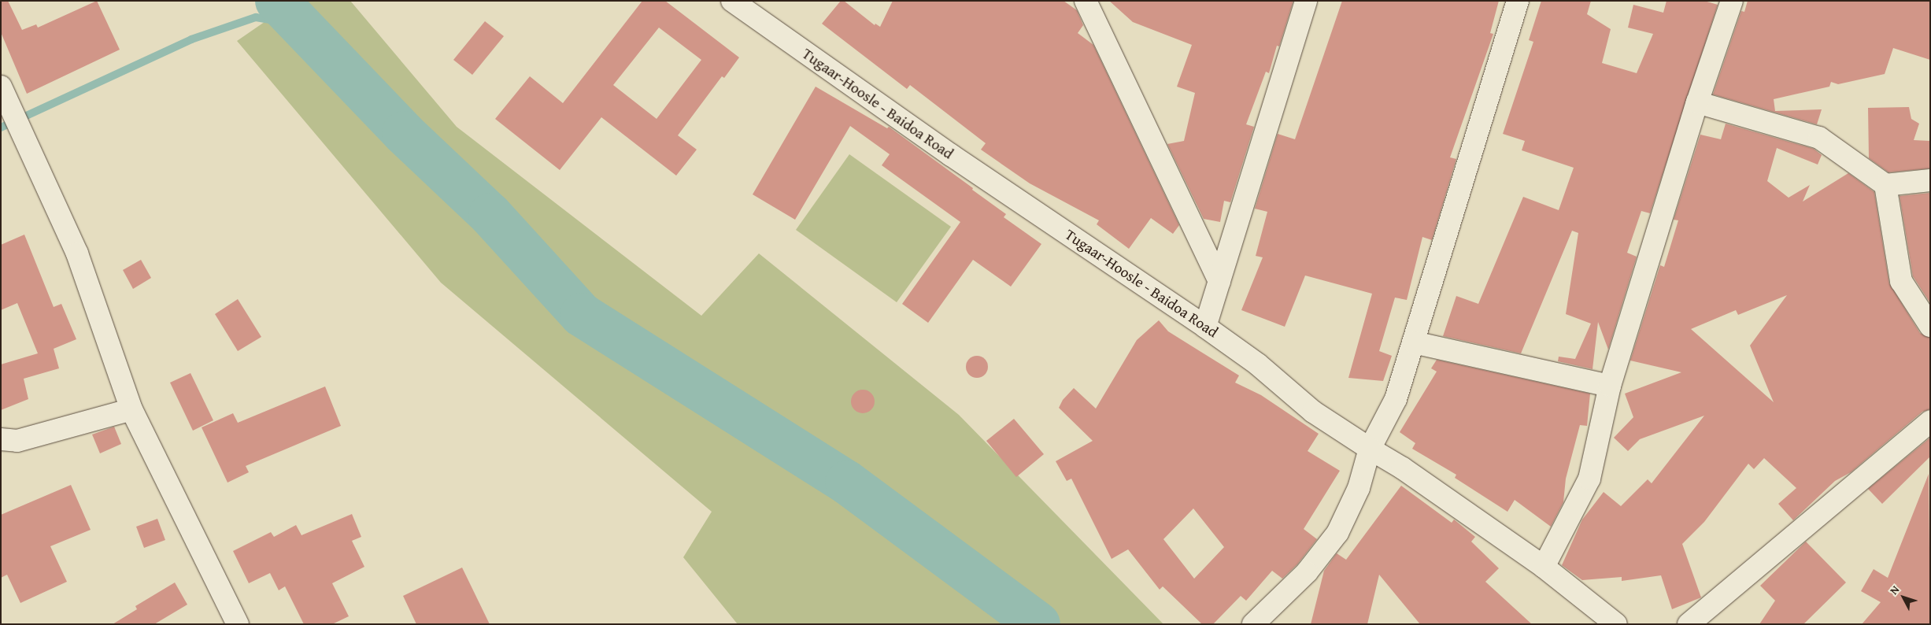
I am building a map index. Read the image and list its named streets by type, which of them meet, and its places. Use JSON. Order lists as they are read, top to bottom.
{
  "streets": {
    "street": ["Tugaar-Hoosle - Baidoa Road"]
  },
  "north": "top left"
}
